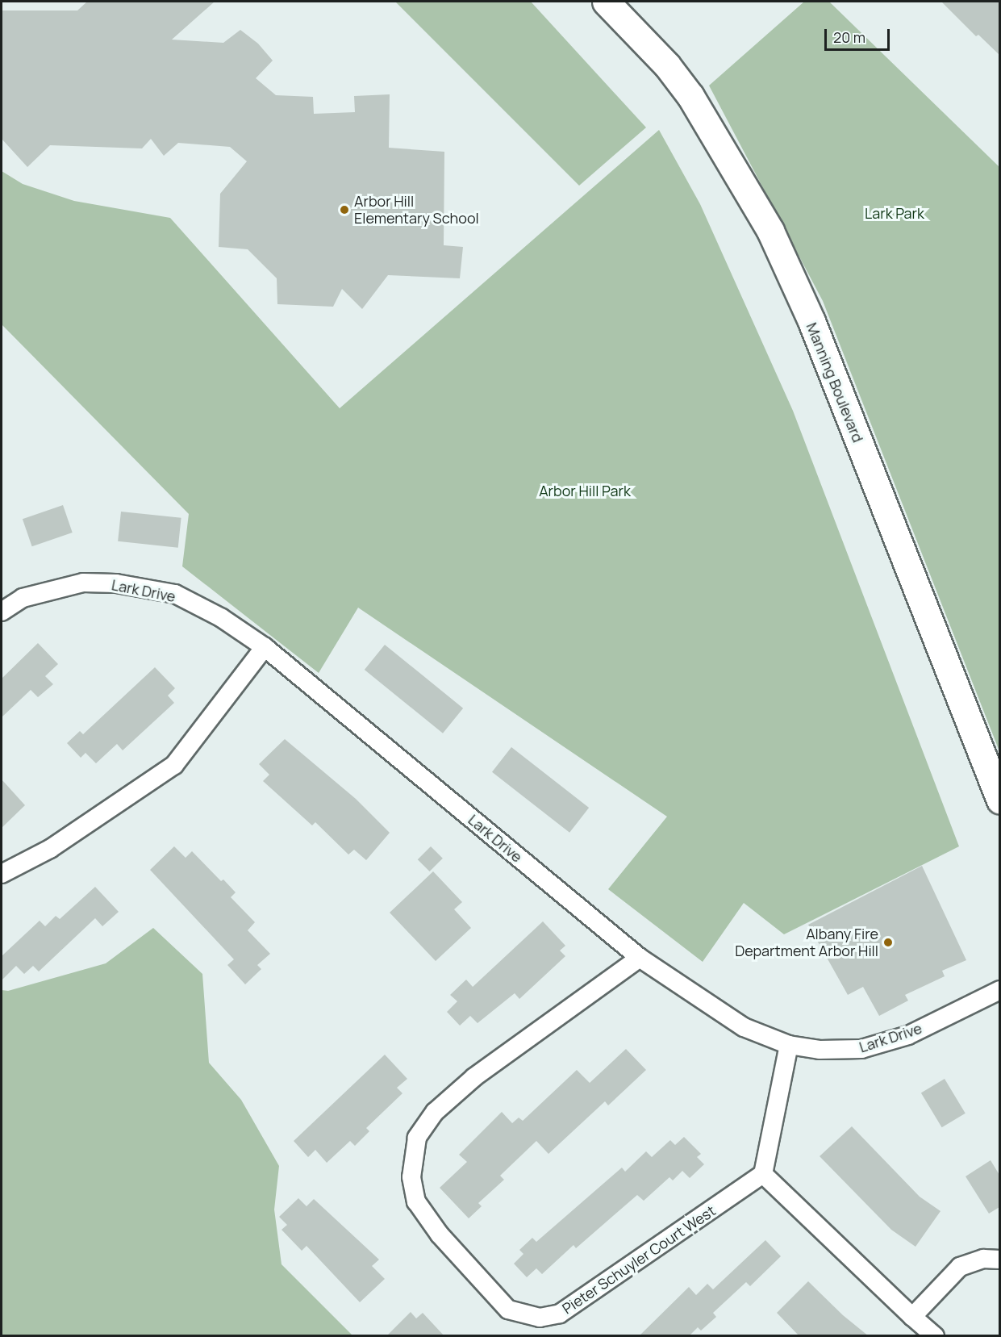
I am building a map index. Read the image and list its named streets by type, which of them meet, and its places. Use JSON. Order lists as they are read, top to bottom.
{
  "streets": {
    "street": ["Manning Boulevard", "Lark Drive", "Pieter Schuyler Court West"]
  },
  "crossings": [
    ["Lark Drive", "Pieter Schuyler Court West"]
  ],
  "parks": ["Lark Park", "Arbor Hill Park"],
  "places": ["Arbor Hill Elementary School", "Albany Fire Department Arbor Hill"],
  "scale_bar": "20 m"
}
